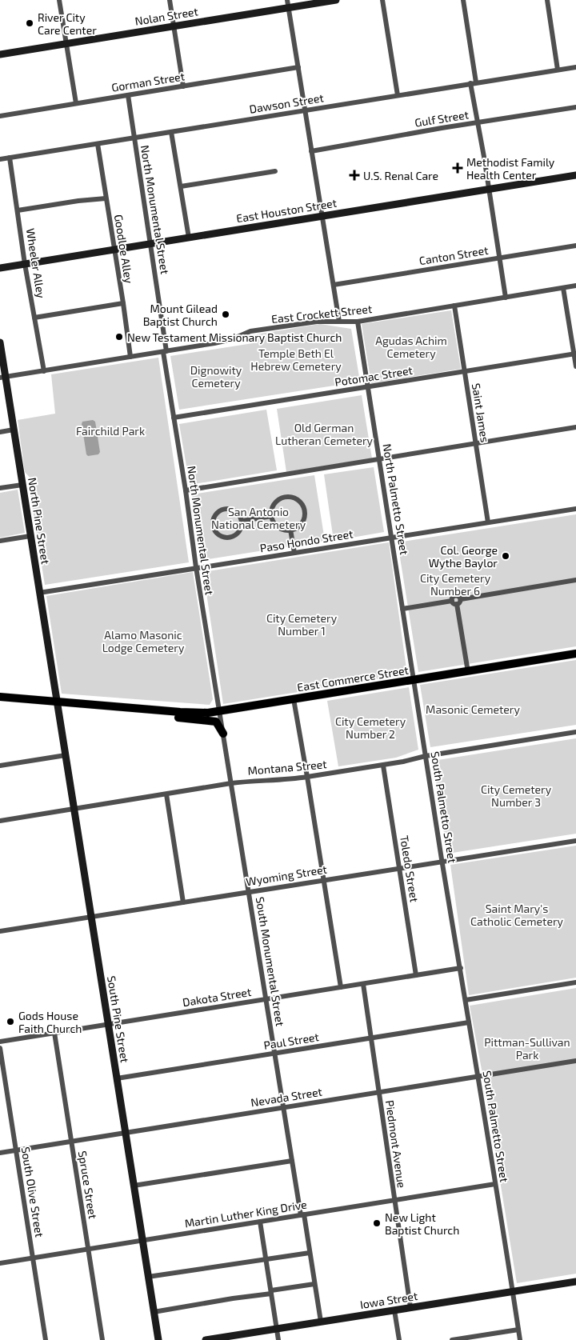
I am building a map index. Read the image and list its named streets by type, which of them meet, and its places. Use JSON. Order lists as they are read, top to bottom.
{
  "streets": {
    "main road": ["East Commerce Street"],
    "street": [
      "Nolan Street",
      "Gorman Street",
      "Dawson Street",
      "Gulf Street",
      "North Monumental Street",
      "East Houston Street",
      "Goodloe Alley",
      "Canton Street",
      "Wheeler Alley",
      "East Crockett Street",
      "Potomac Street",
      "Saint James",
      "North Palmetto Street",
      "North Pine Street",
      "Paso Hondo Street",
      "Montana Street",
      "South Palmetto Street",
      "Toledo Street",
      "Wyoming Street",
      "South Monumental Street",
      "Dakota Street",
      "South Pine Street",
      "Paul Street",
      "Nevada Street",
      "Piedmont Avenue",
      "Spruce Street",
      "South Olive Street",
      "Martin Luther King Drive",
      "Iowa Street"
    ]
  },
  "crossings": [
    ["Gorman Street", "North Monumental Street"],
    ["Dawson Street", "North Monumental Street"],
    ["Dawson Street", "Goodloe Alley"],
    ["Dawson Street", "Wheeler Alley"],
    ["North Monumental Street", "East Houston Street"],
    ["North Monumental Street", "East Crockett Street"],
    ["North Monumental Street", "Potomac Street"],
    ["North Monumental Street", "Paso Hondo Street"],
    ["North Monumental Street", "East Commerce Street"],
    ["North Monumental Street", "South Monumental Street"],
    ["East Houston Street", "Goodloe Alley"],
    ["East Houston Street", "Wheeler Alley"],
    ["Goodloe Alley", "East Crockett Street"],
    ["Wheeler Alley", "East Crockett Street"],
    ["East Crockett Street", "Saint James"],
    ["East Crockett Street", "North Palmetto Street"],
    ["East Crockett Street", "North Pine Street"],
    ["Potomac Street", "Saint James"],
    ["Potomac Street", "North Palmetto Street"],
    ["Saint James", "Paso Hondo Street"],
    ["North Palmetto Street", "Paso Hondo Street"],
    ["North Palmetto Street", "East Commerce Street"],
    ["North Palmetto Street", "South Palmetto Street"],
    ["North Pine Street", "Paso Hondo Street"],
    ["North Pine Street", "East Commerce Street"],
    ["North Pine Street", "South Pine Street"],
    ["East Commerce Street", "South Palmetto Street"],
    ["East Commerce Street", "South Monumental Street"],
    ["East Commerce Street", "South Pine Street"],
    ["Montana Street", "South Palmetto Street"],
    ["Montana Street", "Toledo Street"],
    ["Montana Street", "South Monumental Street"],
    ["Montana Street", "South Pine Street"],
    ["South Palmetto Street", "Wyoming Street"],
    ["South Palmetto Street", "Dakota Street"],
    ["South Palmetto Street", "Paul Street"],
    ["South Palmetto Street", "Nevada Street"],
    ["South Palmetto Street", "Martin Luther King Drive"],
    ["South Palmetto Street", "Iowa Street"],
    ["Toledo Street", "Wyoming Street"],
    ["Toledo Street", "Dakota Street"],
    ["Wyoming Street", "South Monumental Street"],
    ["Wyoming Street", "South Pine Street"],
    ["South Monumental Street", "Dakota Street"],
    ["South Monumental Street", "Paul Street"],
    ["South Monumental Street", "Nevada Street"],
    ["South Monumental Street", "Martin Luther King Drive"],
    ["South Monumental Street", "Iowa Street"],
    ["Dakota Street", "South Pine Street"],
    ["Dakota Street", "Piedmont Avenue"],
    ["Dakota Street", "Spruce Street"],
    ["South Pine Street", "Paul Street"],
    ["South Pine Street", "Nevada Street"],
    ["South Pine Street", "Martin Luther King Drive"],
    ["Paul Street", "Piedmont Avenue"],
    ["Nevada Street", "Piedmont Avenue"],
    ["Nevada Street", "Spruce Street"],
    ["Nevada Street", "South Olive Street"],
    ["Piedmont Avenue", "Martin Luther King Drive"],
    ["Piedmont Avenue", "Iowa Street"],
    ["Spruce Street", "Martin Luther King Drive"],
    ["South Olive Street", "Martin Luther King Drive"]
  ],
  "parks": [
    "Agudas Achim Cemetery",
    "Temple Beth El Hebrew Cemetery",
    "Dignowity Cemetery",
    "Old German Lutheran Cemetery",
    "Fairchild Park",
    "San Antonio National Cemetery",
    "City Cemetery Number 6",
    "City Cemetery Number 1",
    "Alamo Masonic Lodge Cemetery",
    "Masonic Cemetery",
    "City Cemetery Number 2",
    "City Cemetery Number 3",
    "Saint Mary's Catholic Cemetery",
    "Pittman-Sullivan Park"
  ],
  "places": {
    "other": [
      "River City Care Center",
      "Mount Gilead Baptist Church",
      "New Testament Missionary Baptist Church",
      "Col. George Wythe Baylor",
      "Gods House Faith Church",
      "New Light Baptist Church"
    ],
    "health": ["Methodist Family Health Center", "U.S. Renal Care"]
  }
}
